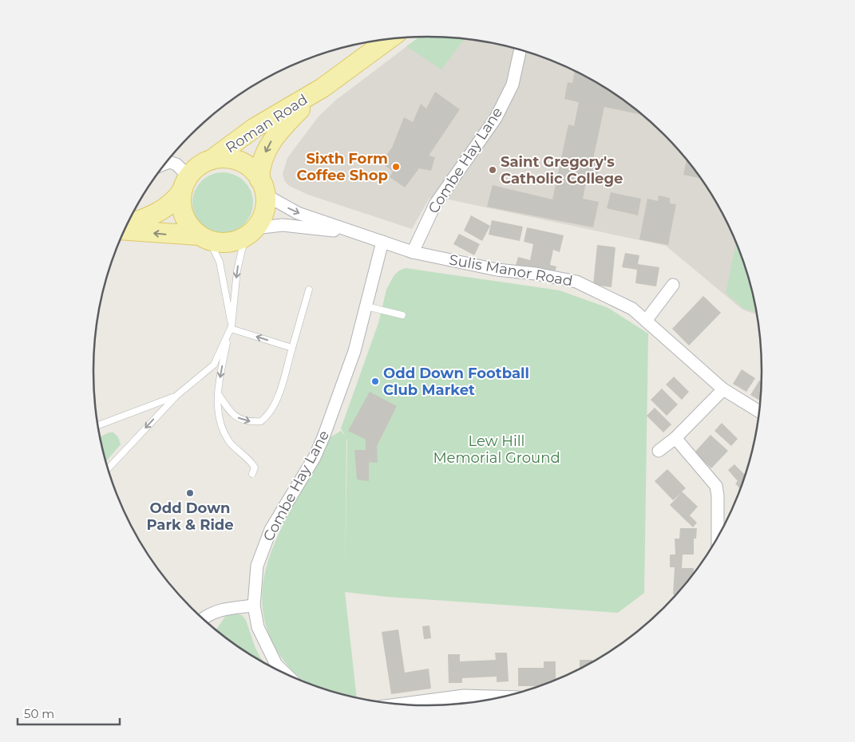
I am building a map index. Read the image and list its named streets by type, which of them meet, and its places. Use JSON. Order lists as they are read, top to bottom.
{
  "streets": {
    "main road": ["Roman Road"],
    "street": ["Combe Hay Lane", "Sulis Manor Road"]
  },
  "crossings": [
    ["Roman Road", "Sulis Manor Road"],
    ["Combe Hay Lane", "Sulis Manor Road"]
  ],
  "parks": ["Lew Hill Memorial Ground"],
  "places": [
    "Sixth Form Coffee Shop",
    "Saint Gregory's Catholic College",
    "Odd Down Football Club Market",
    "Odd Down Park & Ride"
  ],
  "scale_bar": "50 m"
}
